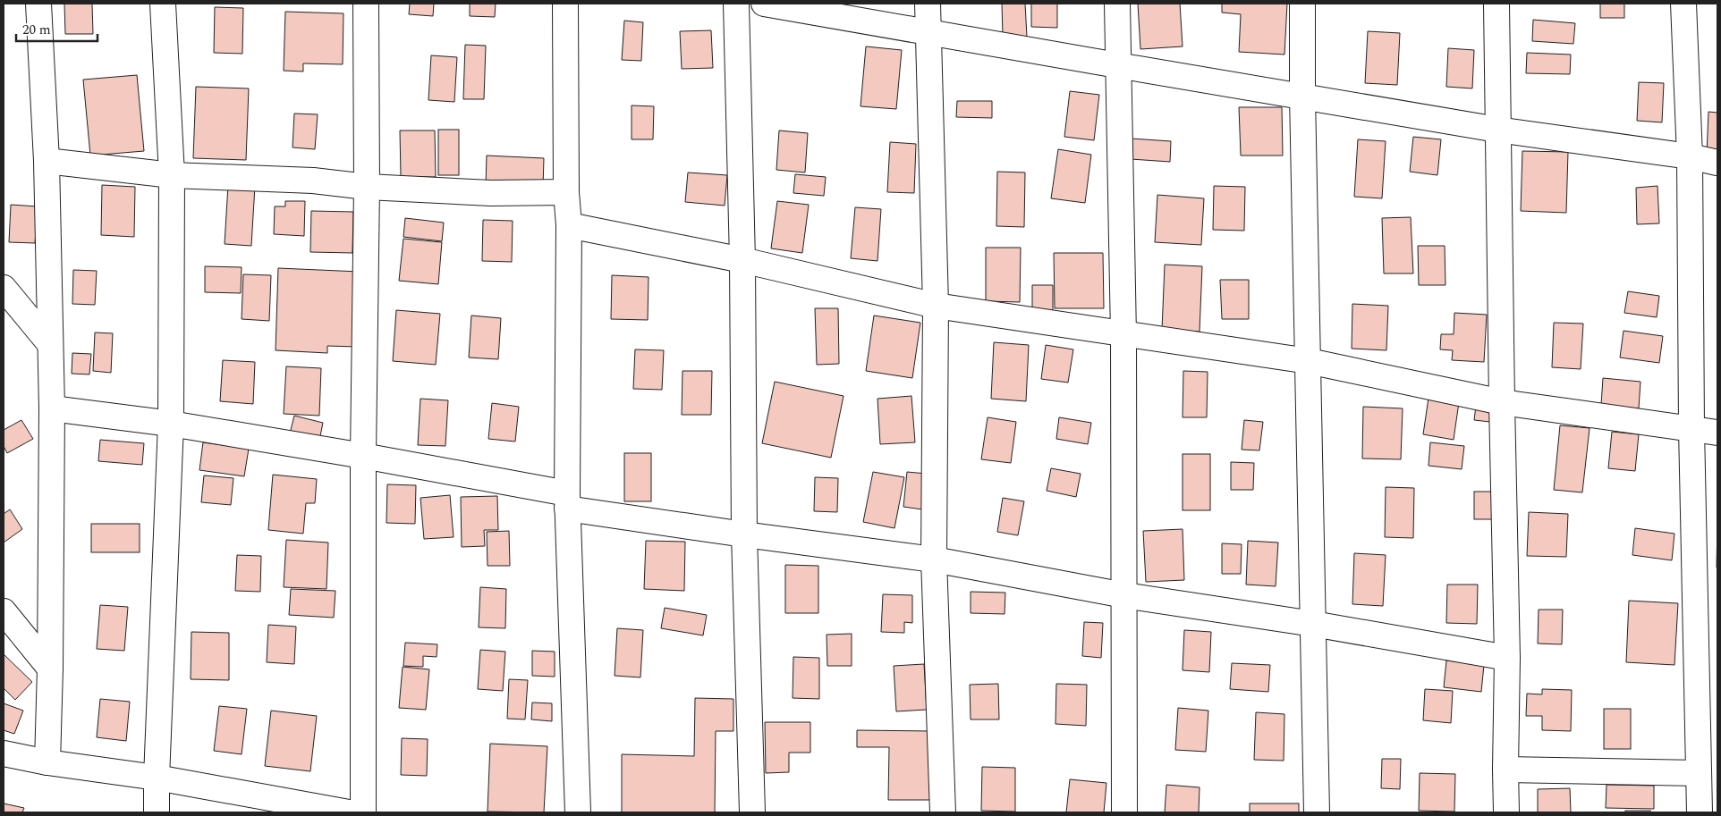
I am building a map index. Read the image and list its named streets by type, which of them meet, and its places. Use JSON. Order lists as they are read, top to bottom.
{
  "scale_bar": "20 m"
}
